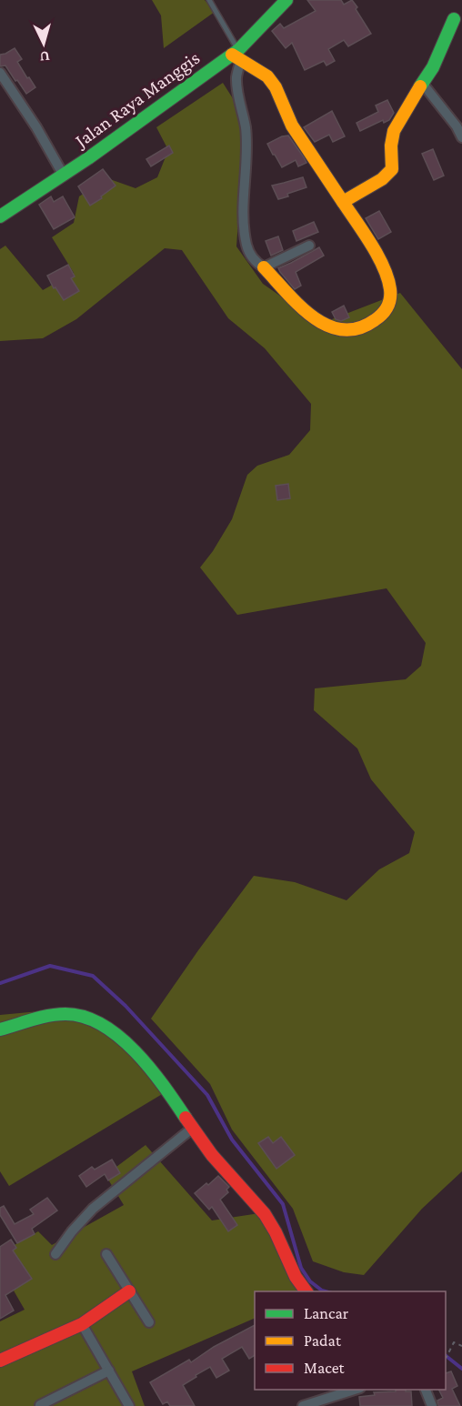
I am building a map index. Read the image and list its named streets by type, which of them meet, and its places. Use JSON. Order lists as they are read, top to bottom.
{
  "streets": {
    "main road": ["Jalan Raya Manggis"]
  },
  "legend": ["Lancar", "Padat", "Macet"],
  "north": "bottom"
}
